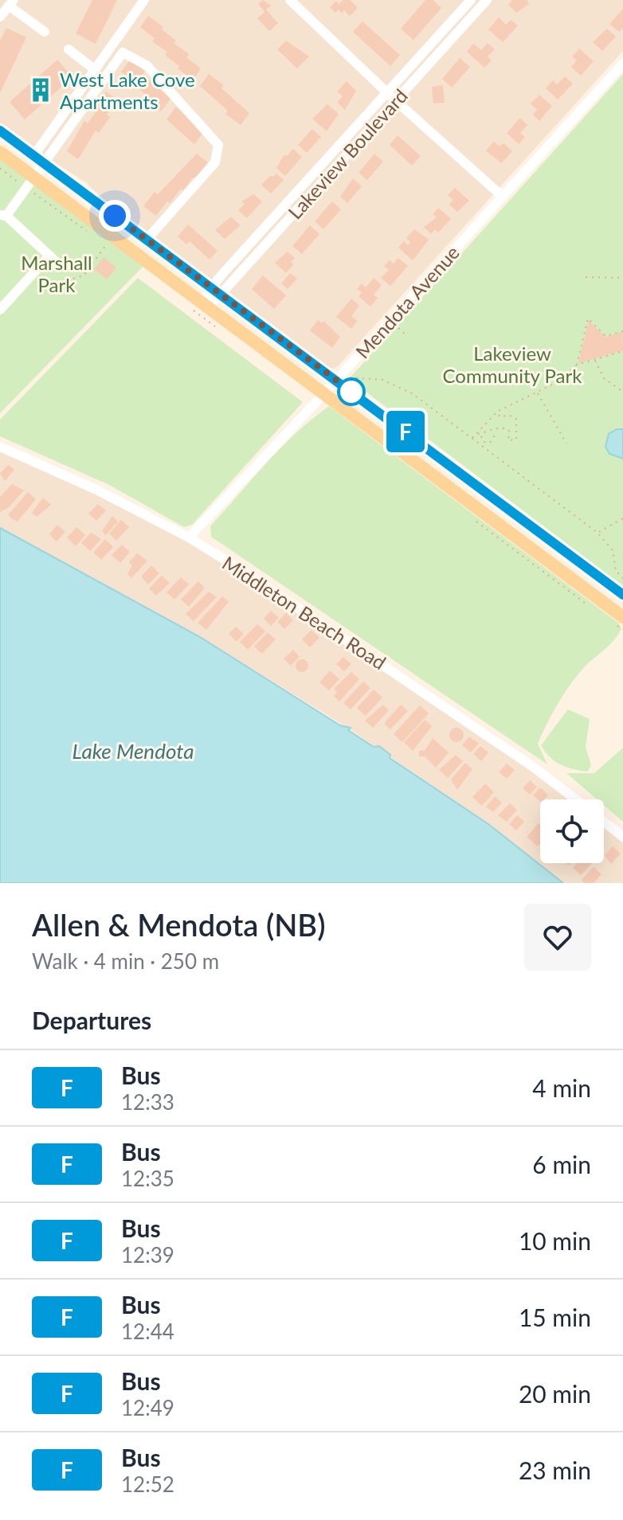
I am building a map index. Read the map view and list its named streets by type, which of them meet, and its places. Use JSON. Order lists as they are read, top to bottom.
{
  "streets": {
    "street": ["Lakeview Boulevard", "Mendota Avenue", "Middleton Beach Road"]
  },
  "crossings": [
    ["Mendota Avenue", "Middleton Beach Road"]
  ],
  "water": ["Lake Mendota"],
  "parks": ["Marshall Park", "Lakeview Community Park"],
  "places": {
    "building": ["West Lake Cove Apartments"]
  },
  "lines": ["bus line F"],
  "page": {
    "on_map": "F",
    "heading": [
      ["Allen & Mendota (NB)", "Walk · 4 min · 250 m"],
      "Departures"
    ],
    "list": [
      {
        "mark": "F",
        "name": "Bus",
        "note": "12:33",
        "value": "4 min"
      },
      {
        "mark": "F",
        "name": "Bus",
        "note": "12:35",
        "value": "6 min"
      },
      {
        "mark": "F",
        "name": "Bus",
        "note": "12:39",
        "value": "10 min"
      },
      {
        "mark": "F",
        "name": "Bus",
        "note": "12:44",
        "value": "15 min"
      },
      {
        "mark": "F",
        "name": "Bus",
        "note": "12:49",
        "value": "20 min"
      },
      {
        "mark": "F",
        "name": "Bus",
        "note": "12:52",
        "value": "23 min"
      }
    ]
  }
}
